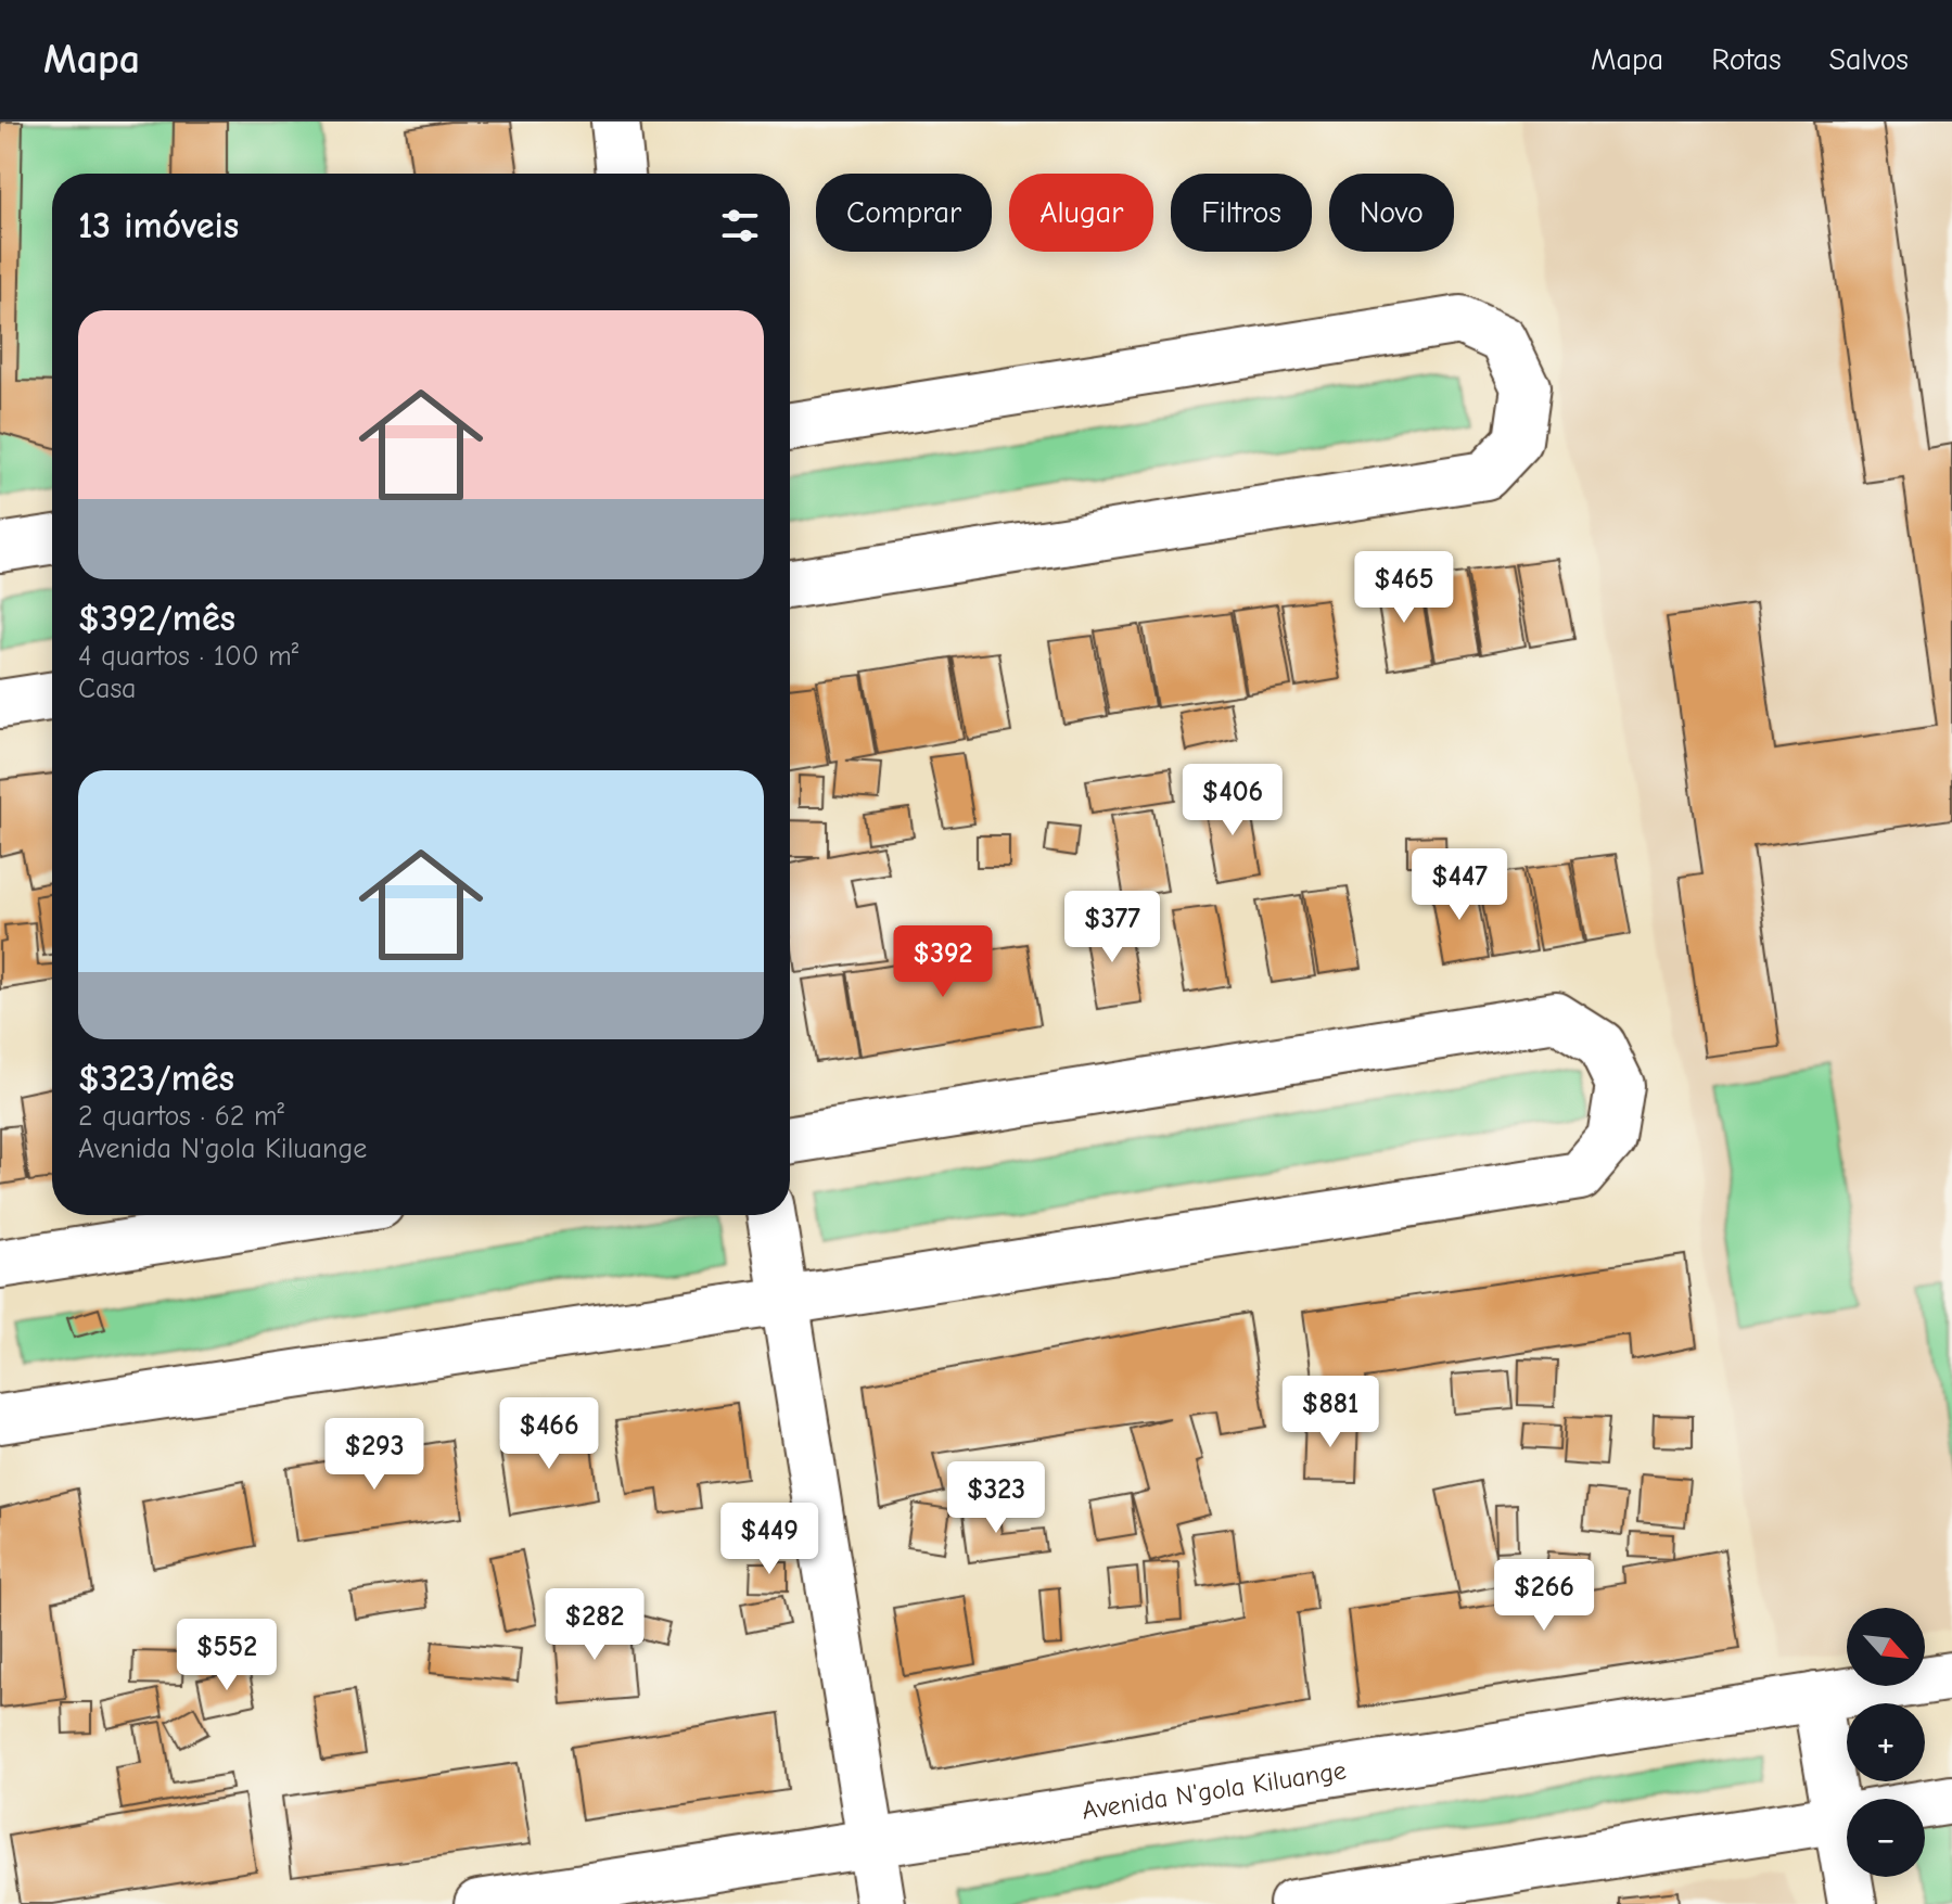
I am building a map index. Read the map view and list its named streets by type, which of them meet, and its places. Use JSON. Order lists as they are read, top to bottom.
{
  "streets": {
    "street": ["Avenida N'gola Kiluange"]
  },
  "north": "bottom right",
  "page": {
    "header": "Mapa",
    "nav": ["Mapa", "Rotas", "Salvos"],
    "chip": [
      "Comprar",
      "Alugar",
      "Filtros",
      "Novo"
    ],
    "heading": "13 imóveis",
    "list": [
      {
        "name": "$392/mês",
        "note": "4 quartos · 100 m² · Casa"
      },
      {
        "name": "$323/mês",
        "note": "2 quartos · 62 m² · Avenida N'gola Kiluange"
      }
    ],
    "price": [
      "$465",
      "$406",
      "$447",
      "$377",
      "$392",
      "$881",
      "$466",
      "$293",
      "$323",
      "$449",
      "$266",
      "$282",
      "$552"
    ],
    "map_buttons": ["+", "−"]
  }
}
